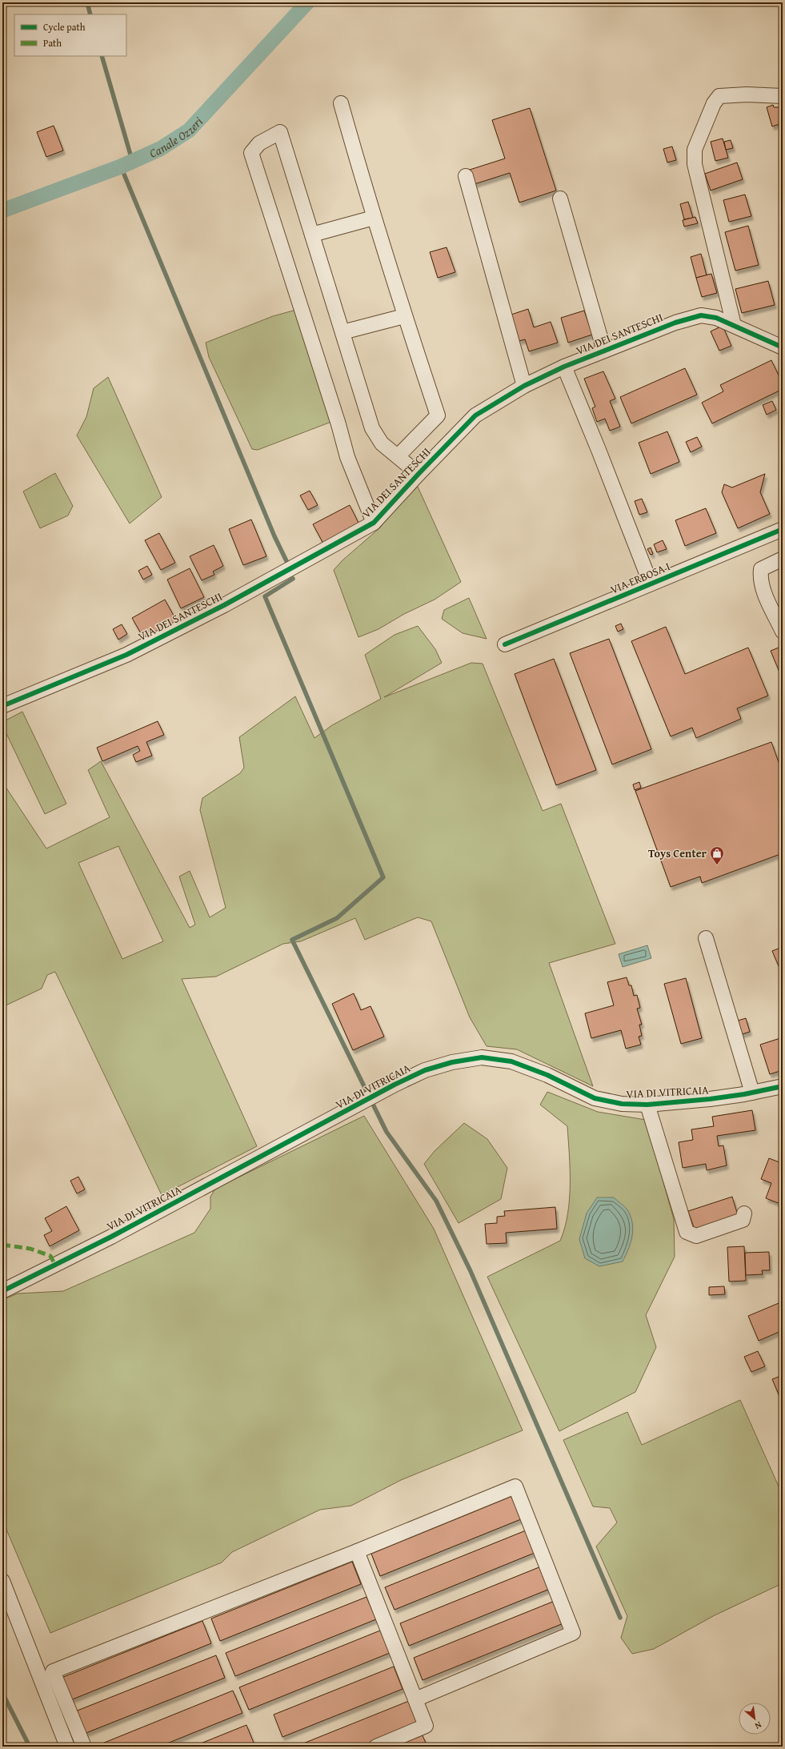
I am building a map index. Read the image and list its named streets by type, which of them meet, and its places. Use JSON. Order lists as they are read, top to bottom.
{
  "streets": {
    "street": ["VIA DEI SANTESCHI", "VIA ERBOSA I", "VIA DI VITRICAIA"]
  },
  "water": ["Canale Ozzeri"],
  "places": {
    "shop": ["Toys Center"]
  },
  "legend": ["Cycle path", "Path"],
  "north": "bottom right"
}
